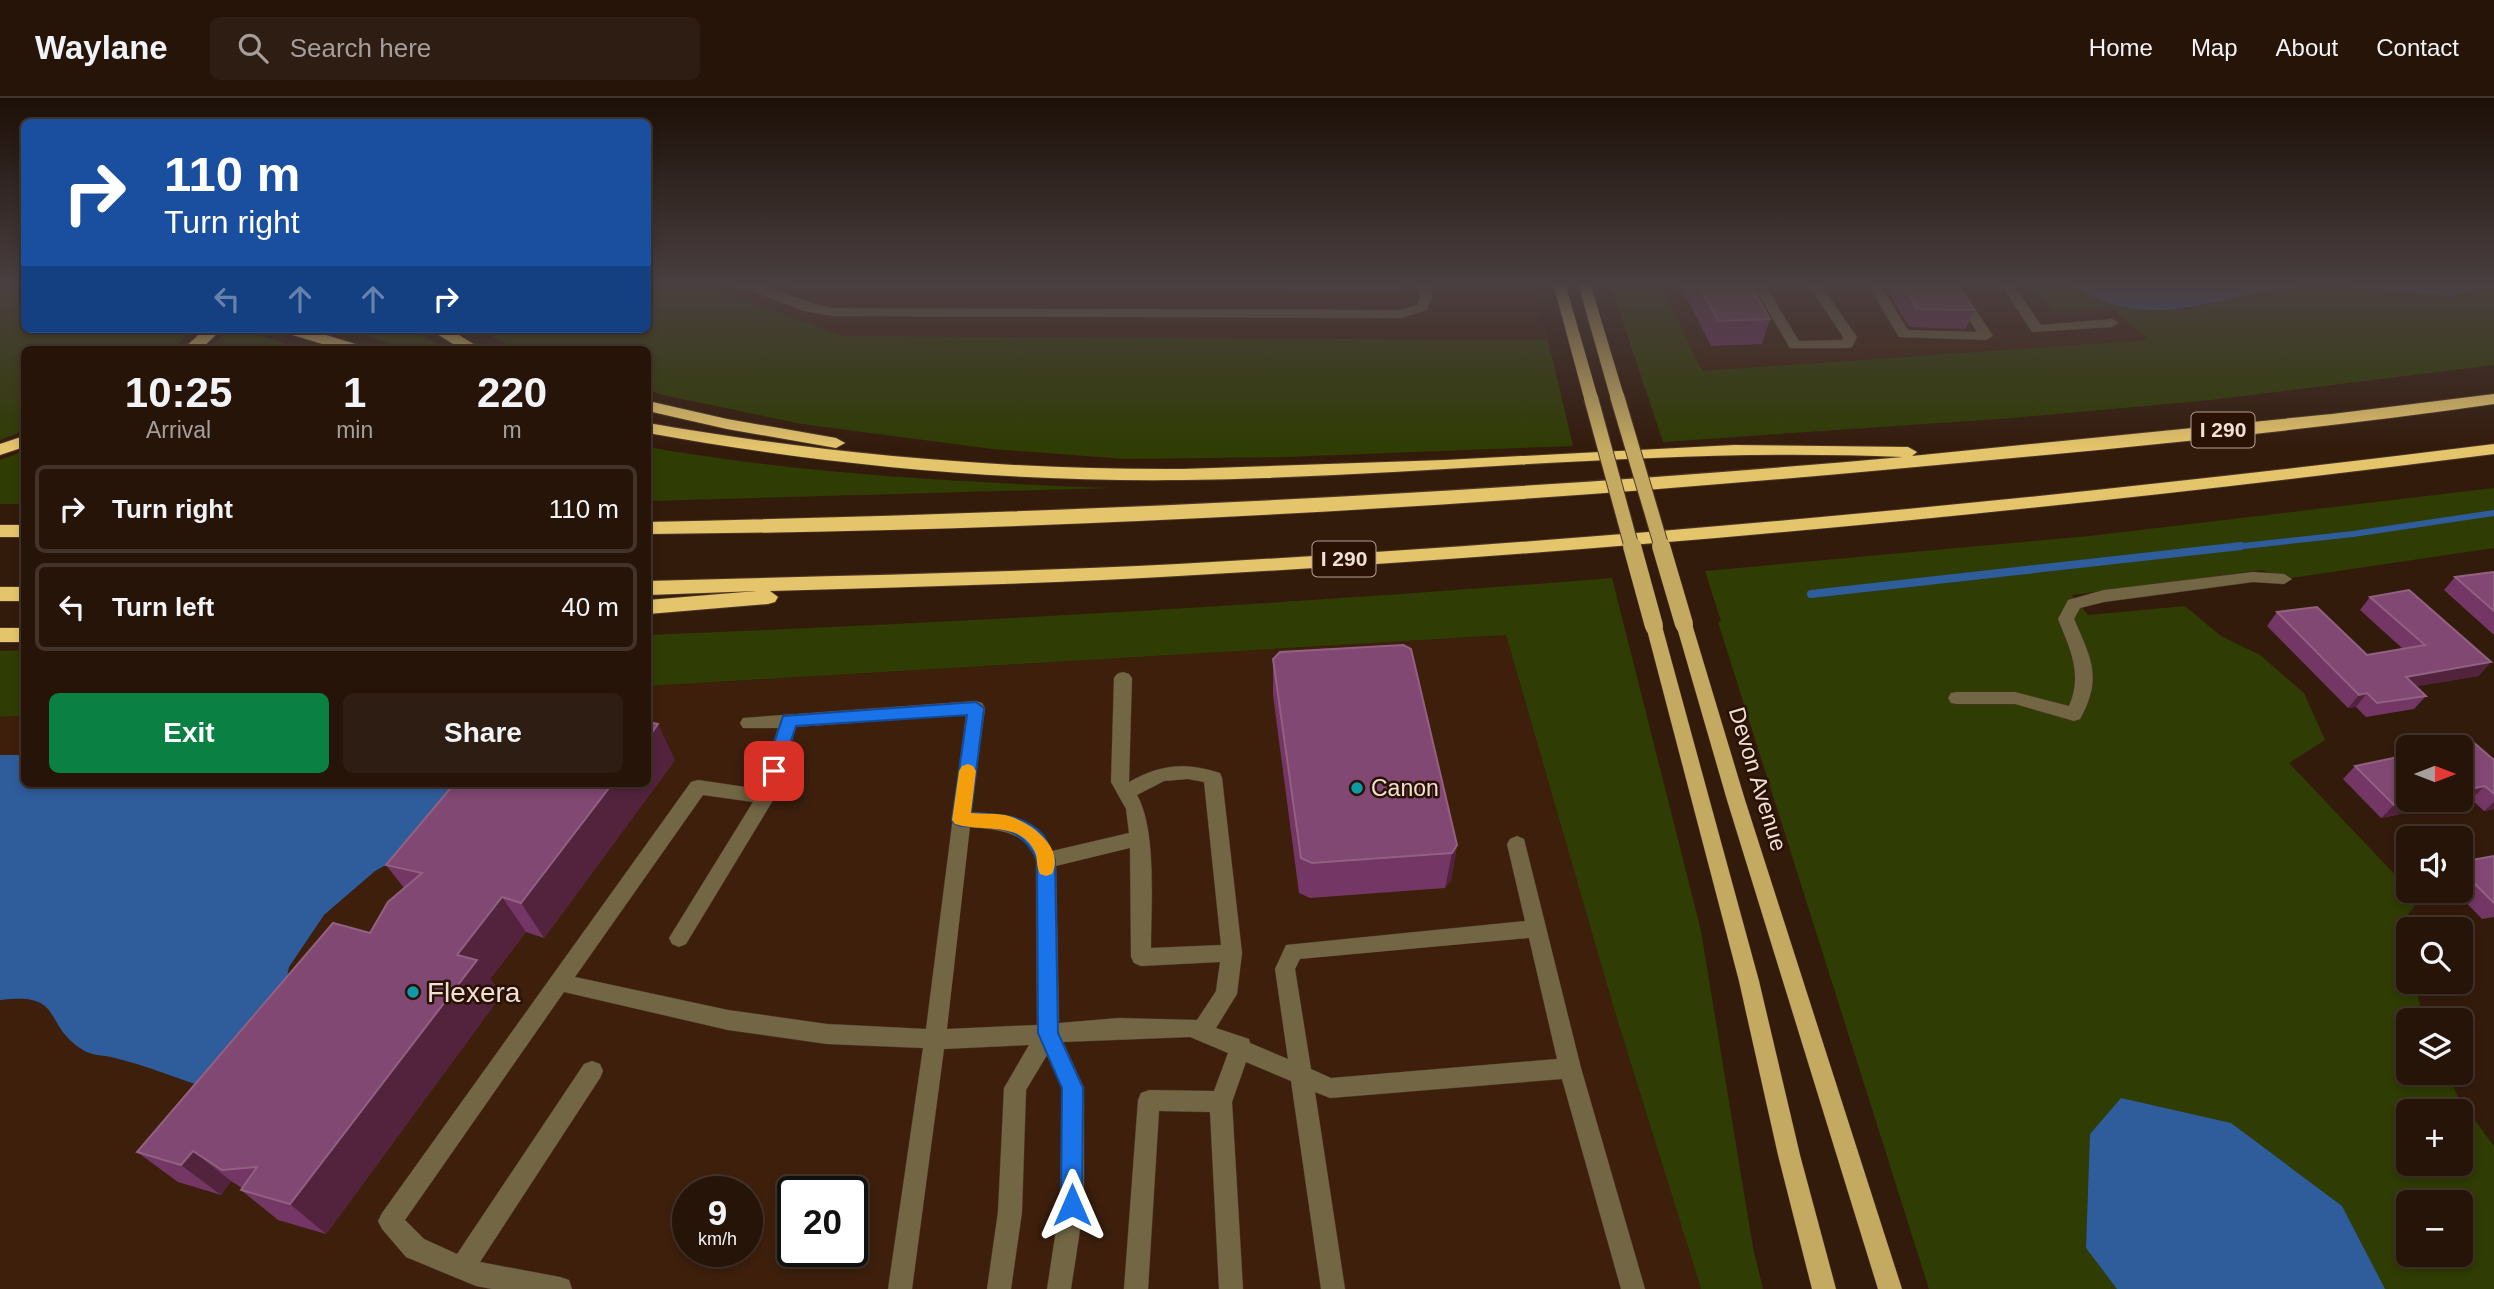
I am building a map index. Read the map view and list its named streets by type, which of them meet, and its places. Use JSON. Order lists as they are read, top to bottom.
{
  "streets": {
    "highway": ["I 290"],
    "main road": ["Devon Avenue"]
  },
  "places": ["Canon", "Flexera"],
  "north": "right",
  "page": {
    "header": "Waylane",
    "search": "Search here",
    "nav": [
      "Home",
      "Map",
      "About",
      "Contact"
    ],
    "turn": ["110 m", "Turn right"],
    "eta": [
      "10:25",
      "Arrival",
      "1",
      "min",
      "220",
      "m"
    ],
    "list": [
      {
        "name": "Turn right",
        "value": "110 m"
      },
      {
        "name": "Turn left",
        "value": "40 m"
      }
    ],
    "buttons": ["Exit", "Share"],
    "map_buttons": ["+", "−"],
    "speed": "9 km/h",
    "limit": "20"
  }
}
